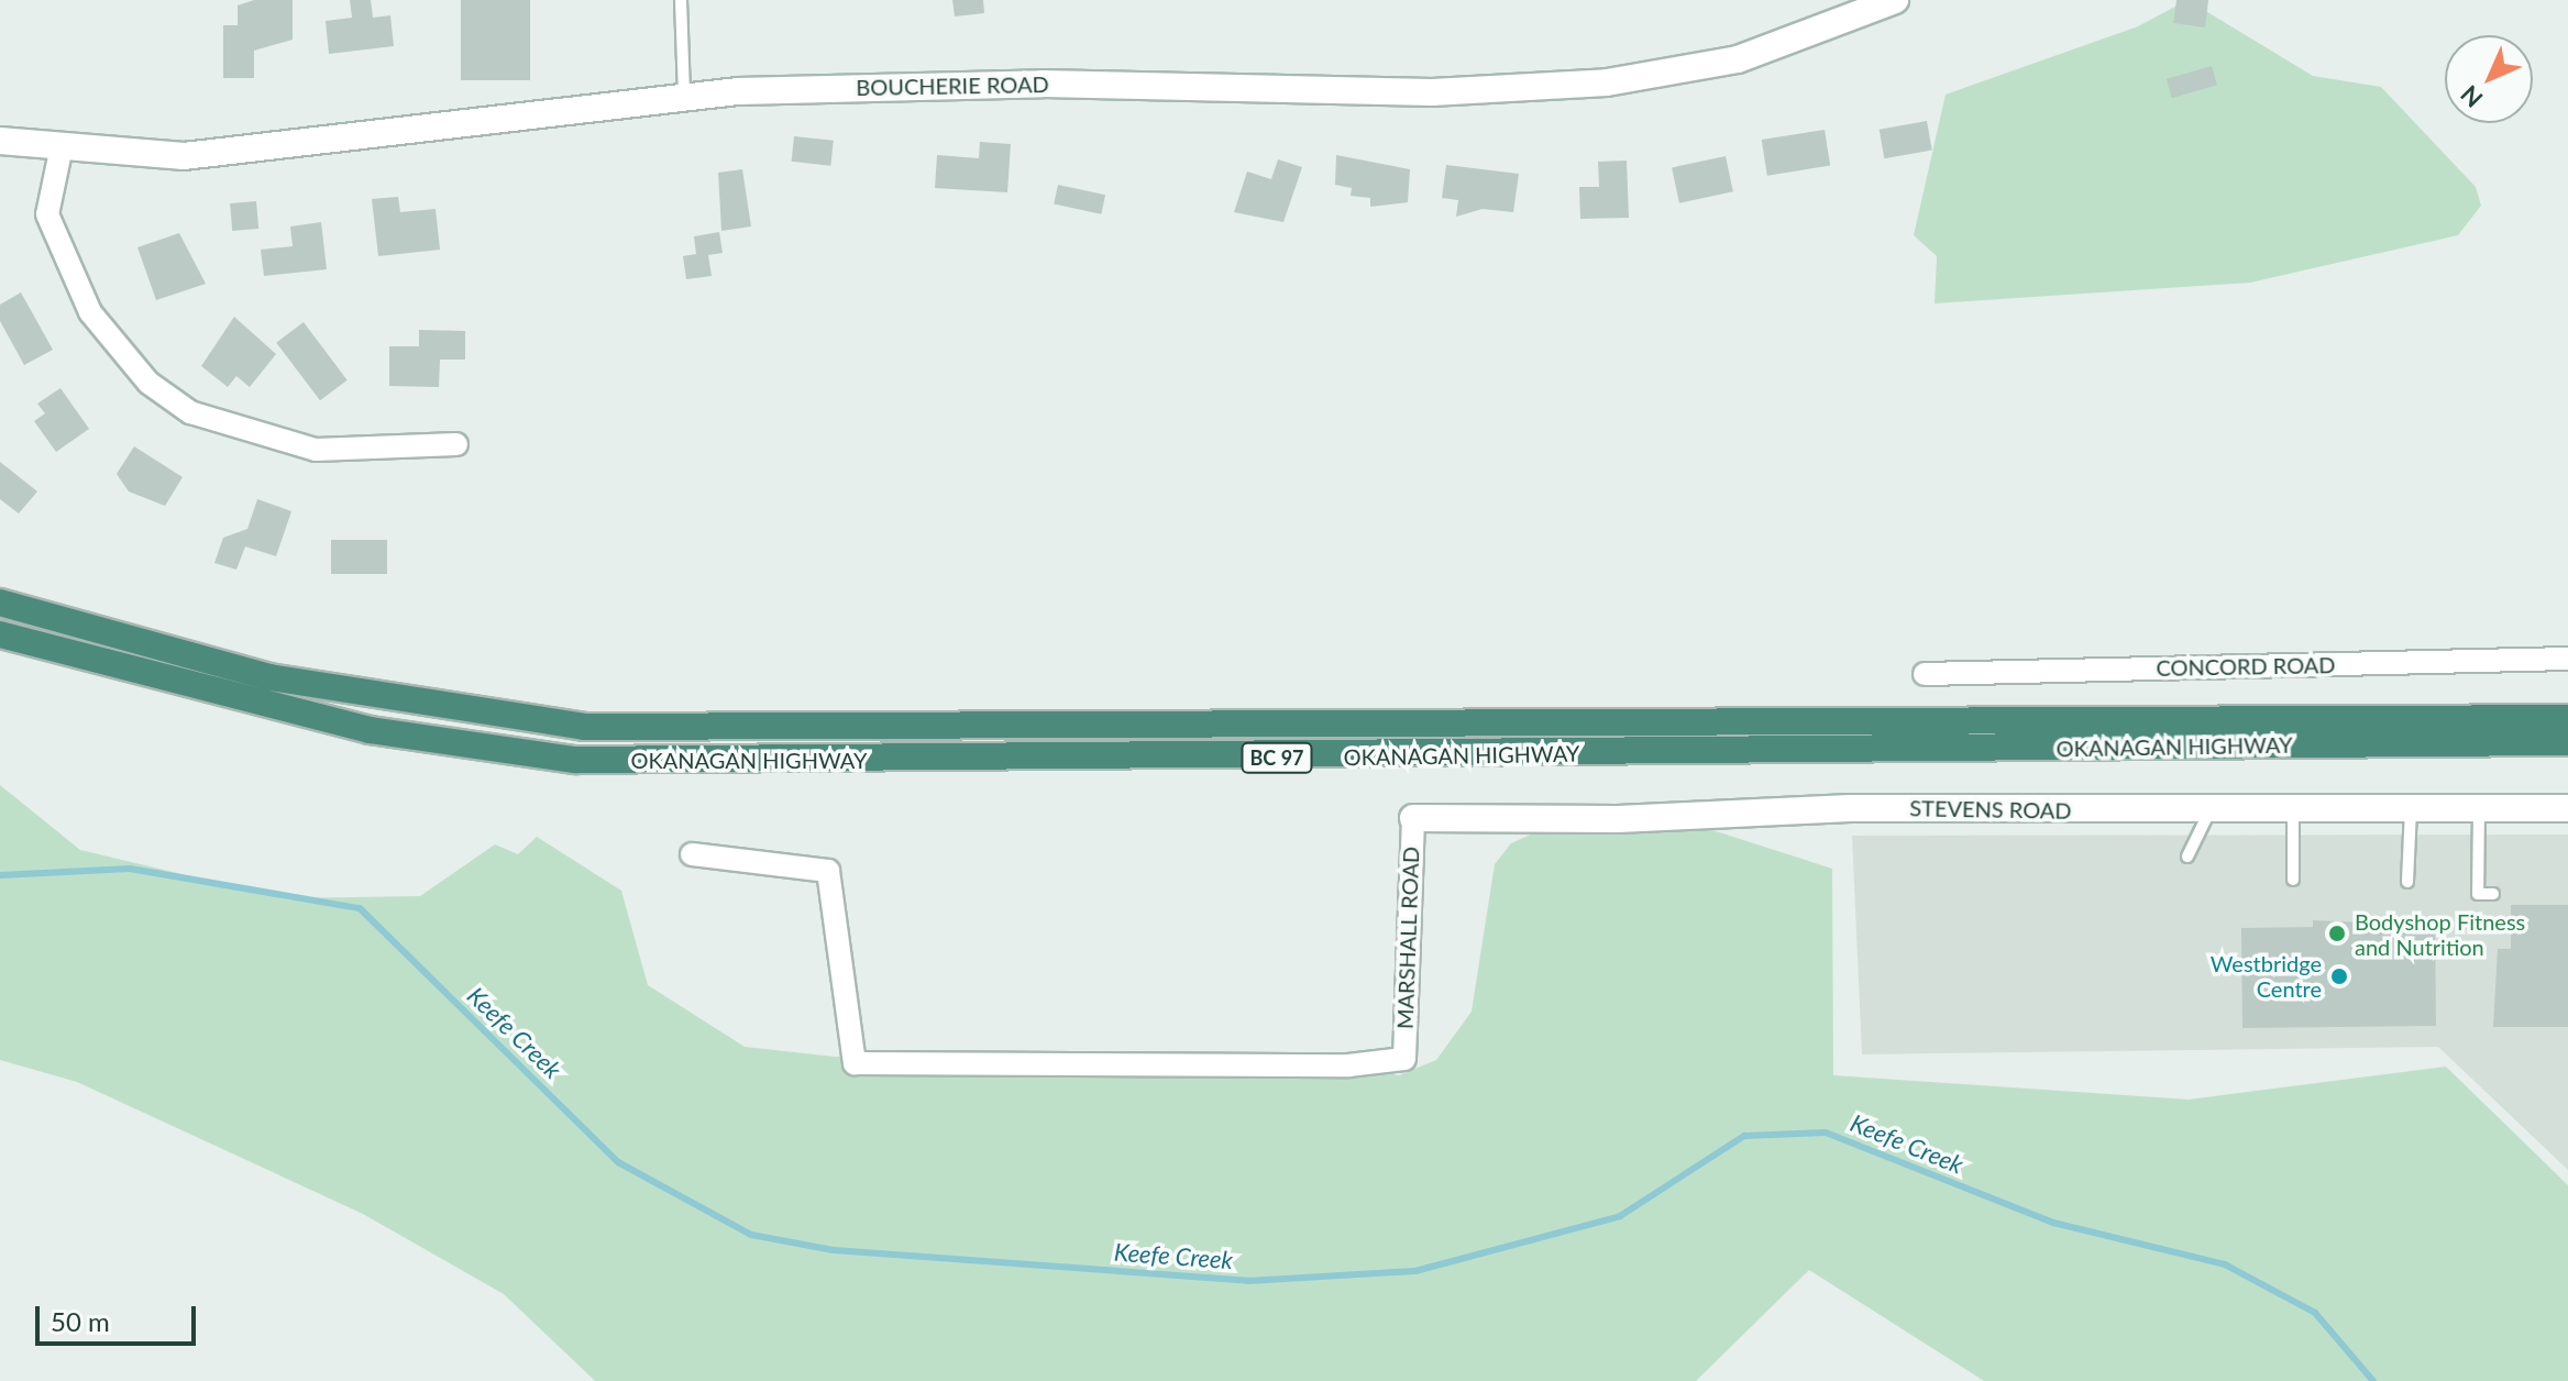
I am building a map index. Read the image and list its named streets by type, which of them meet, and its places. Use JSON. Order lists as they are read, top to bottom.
{
  "streets": {
    "highway": ["OKANAGAN HIGHWAY", "BC 97"],
    "main road": ["BOUCHERIE ROAD", "STEVENS ROAD"],
    "street": ["CONCORD ROAD", "MARSHALL ROAD"]
  },
  "crossings": [
    ["STEVENS ROAD", "MARSHALL ROAD"]
  ],
  "water": ["Keefe Creek"],
  "places": ["Bodyshop Fitness and Nutrition", "Westbridge Centre"],
  "scale_bar": "50 m",
  "north": "bottom left"
}
